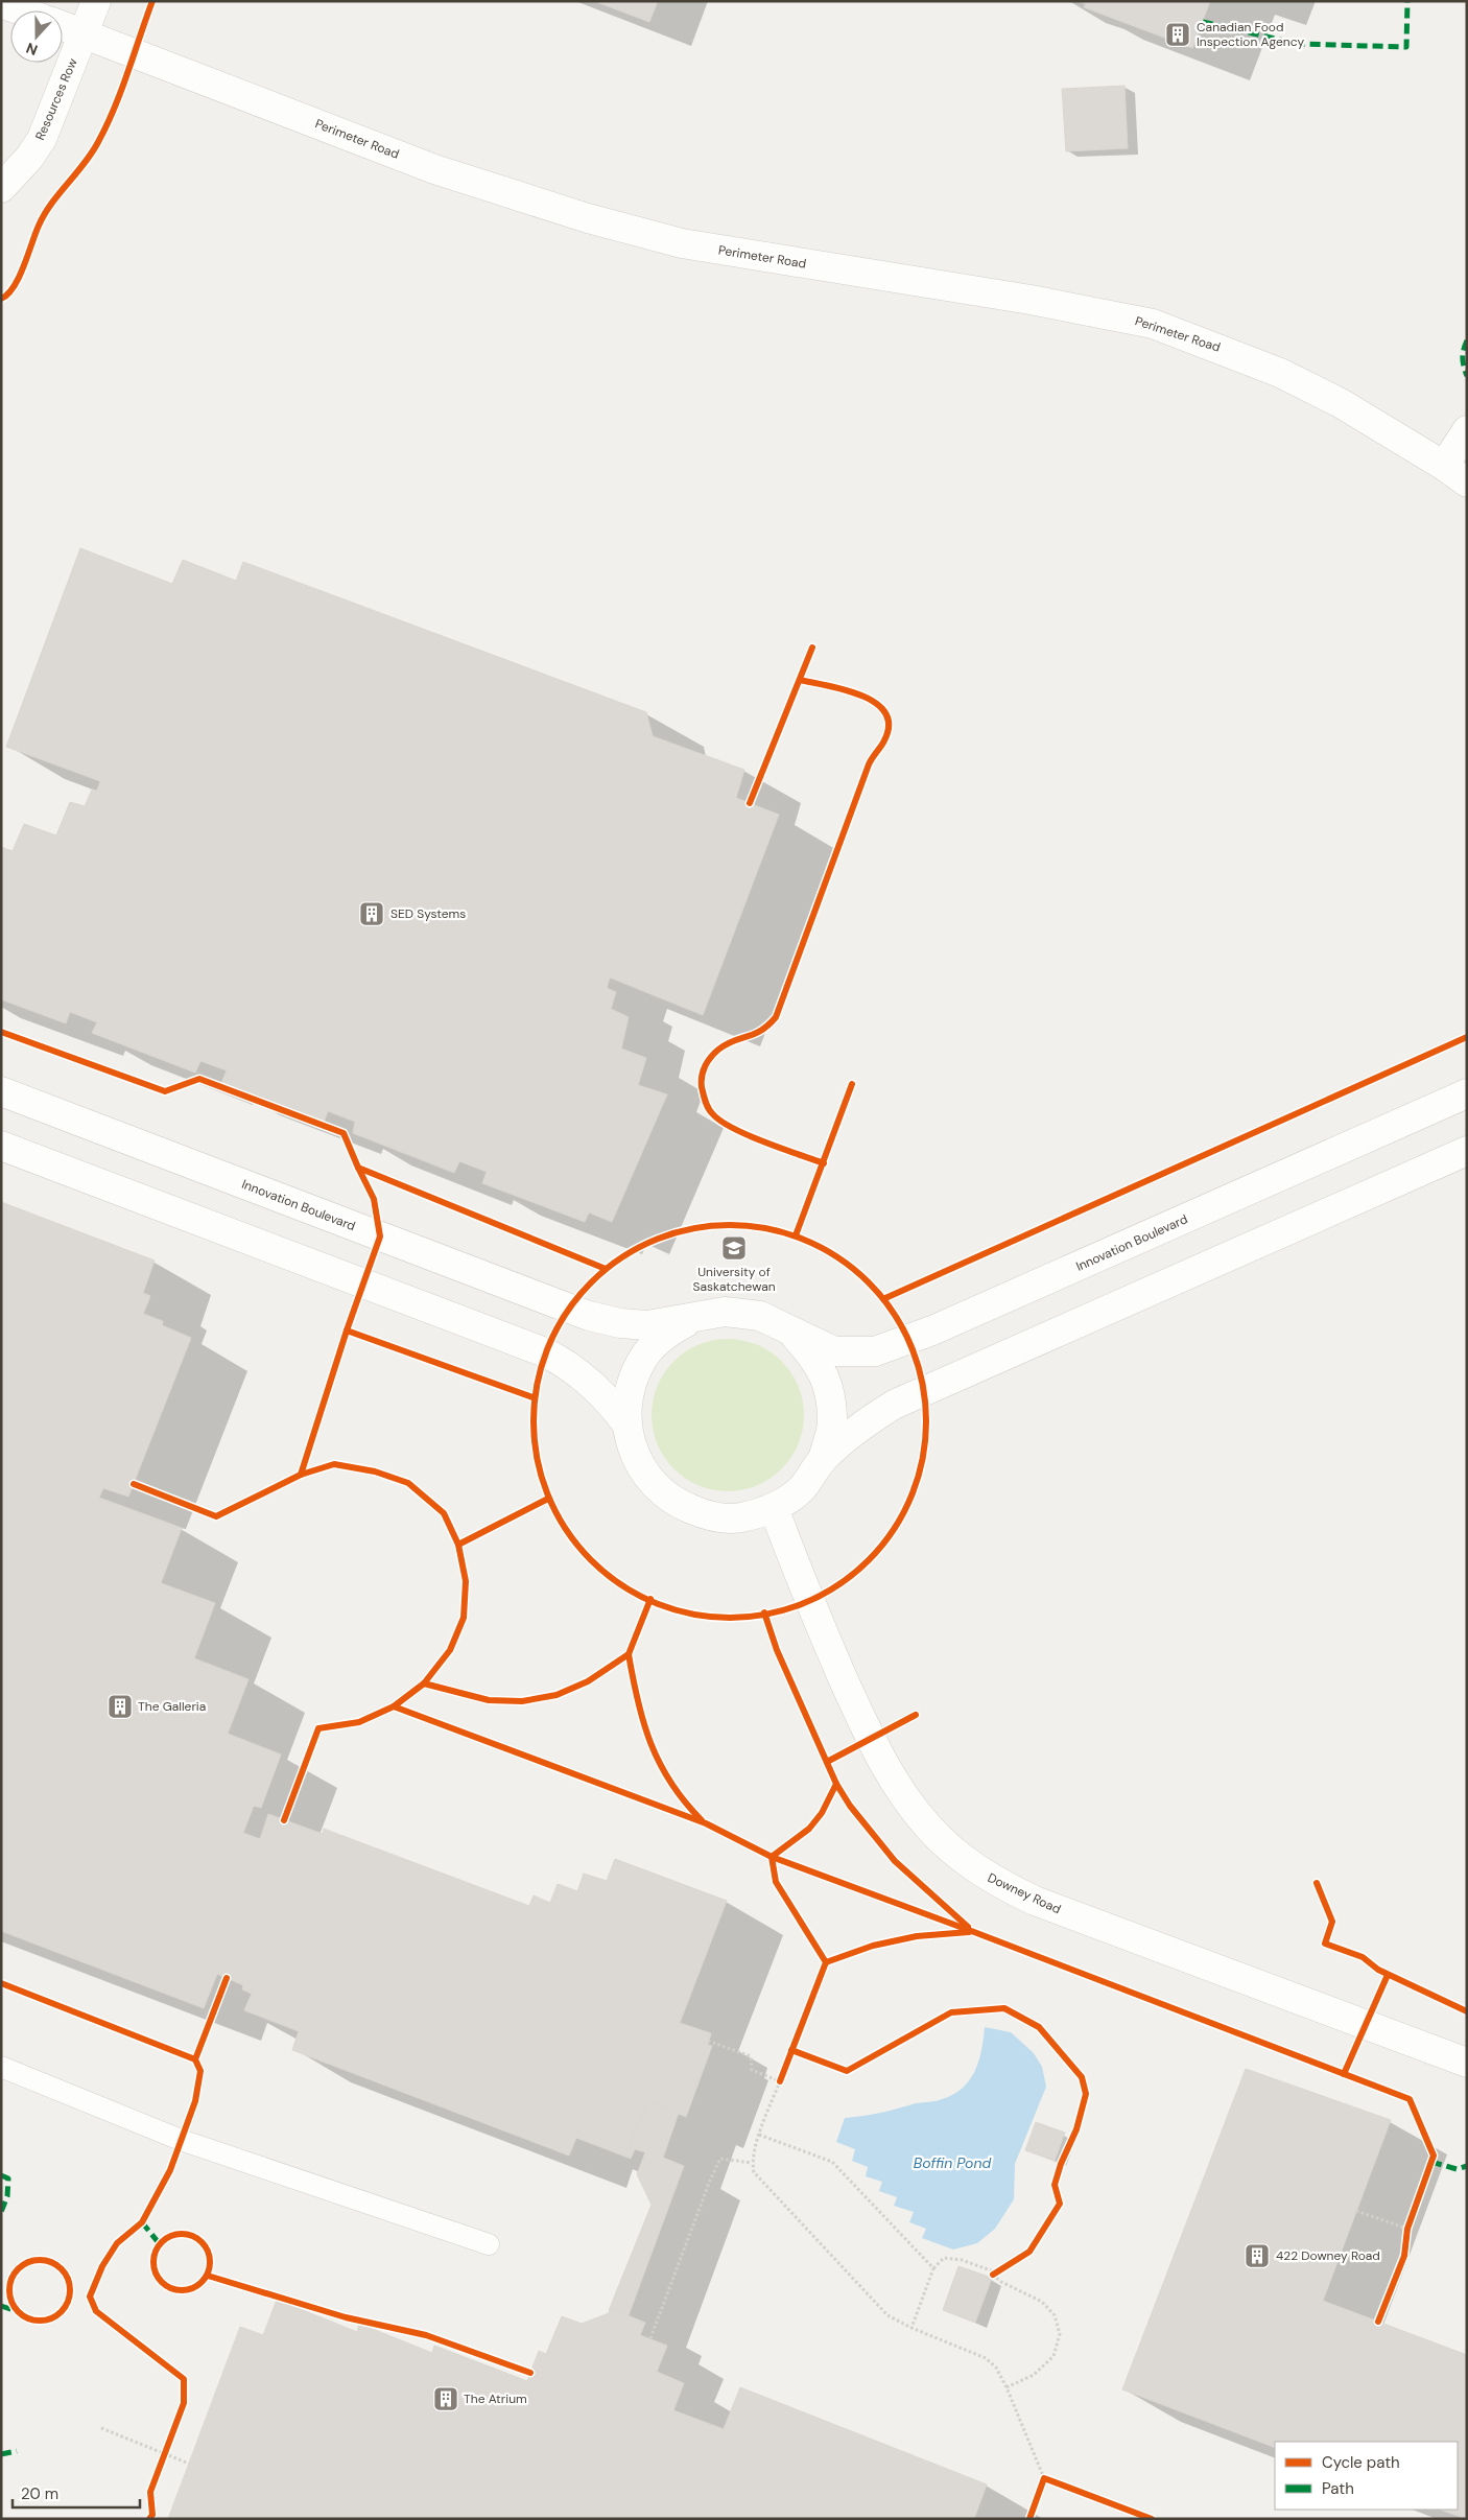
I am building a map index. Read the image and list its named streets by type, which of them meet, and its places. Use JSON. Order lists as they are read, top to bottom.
{
  "streets": {
    "street": [
      "Resources Row",
      "Perimeter Road",
      "Innovation Boulevard",
      "Downey Road"
    ]
  },
  "crossings": [
    ["Resources Row", "Perimeter Road"],
    ["Innovation Boulevard", "Downey Road"]
  ],
  "water": ["Boffin Pond"],
  "places": {
    "building": [
      "Canadian Food Inspection Agency",
      "SED Systems",
      "The Galleria",
      "422 Downey Road",
      "The Atrium"
    ],
    "school or university": ["University of Saskatchewan"]
  },
  "legend": ["Cycle path", "Path"],
  "scale_bar": "20 m",
  "north": "bottom"
}
